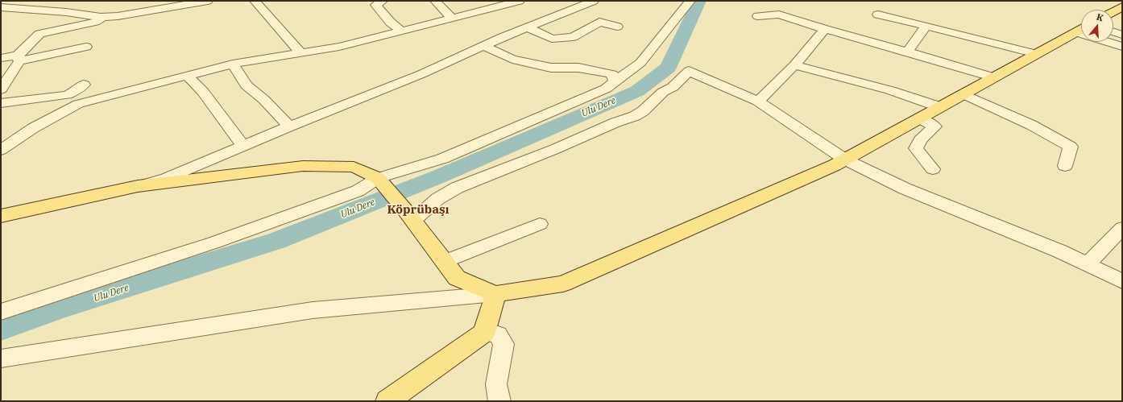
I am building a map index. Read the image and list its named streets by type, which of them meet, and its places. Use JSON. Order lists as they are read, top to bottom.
{
  "districts": ["Köprübaşı"],
  "water": ["Ulu Dere"],
  "north": "top"
}
